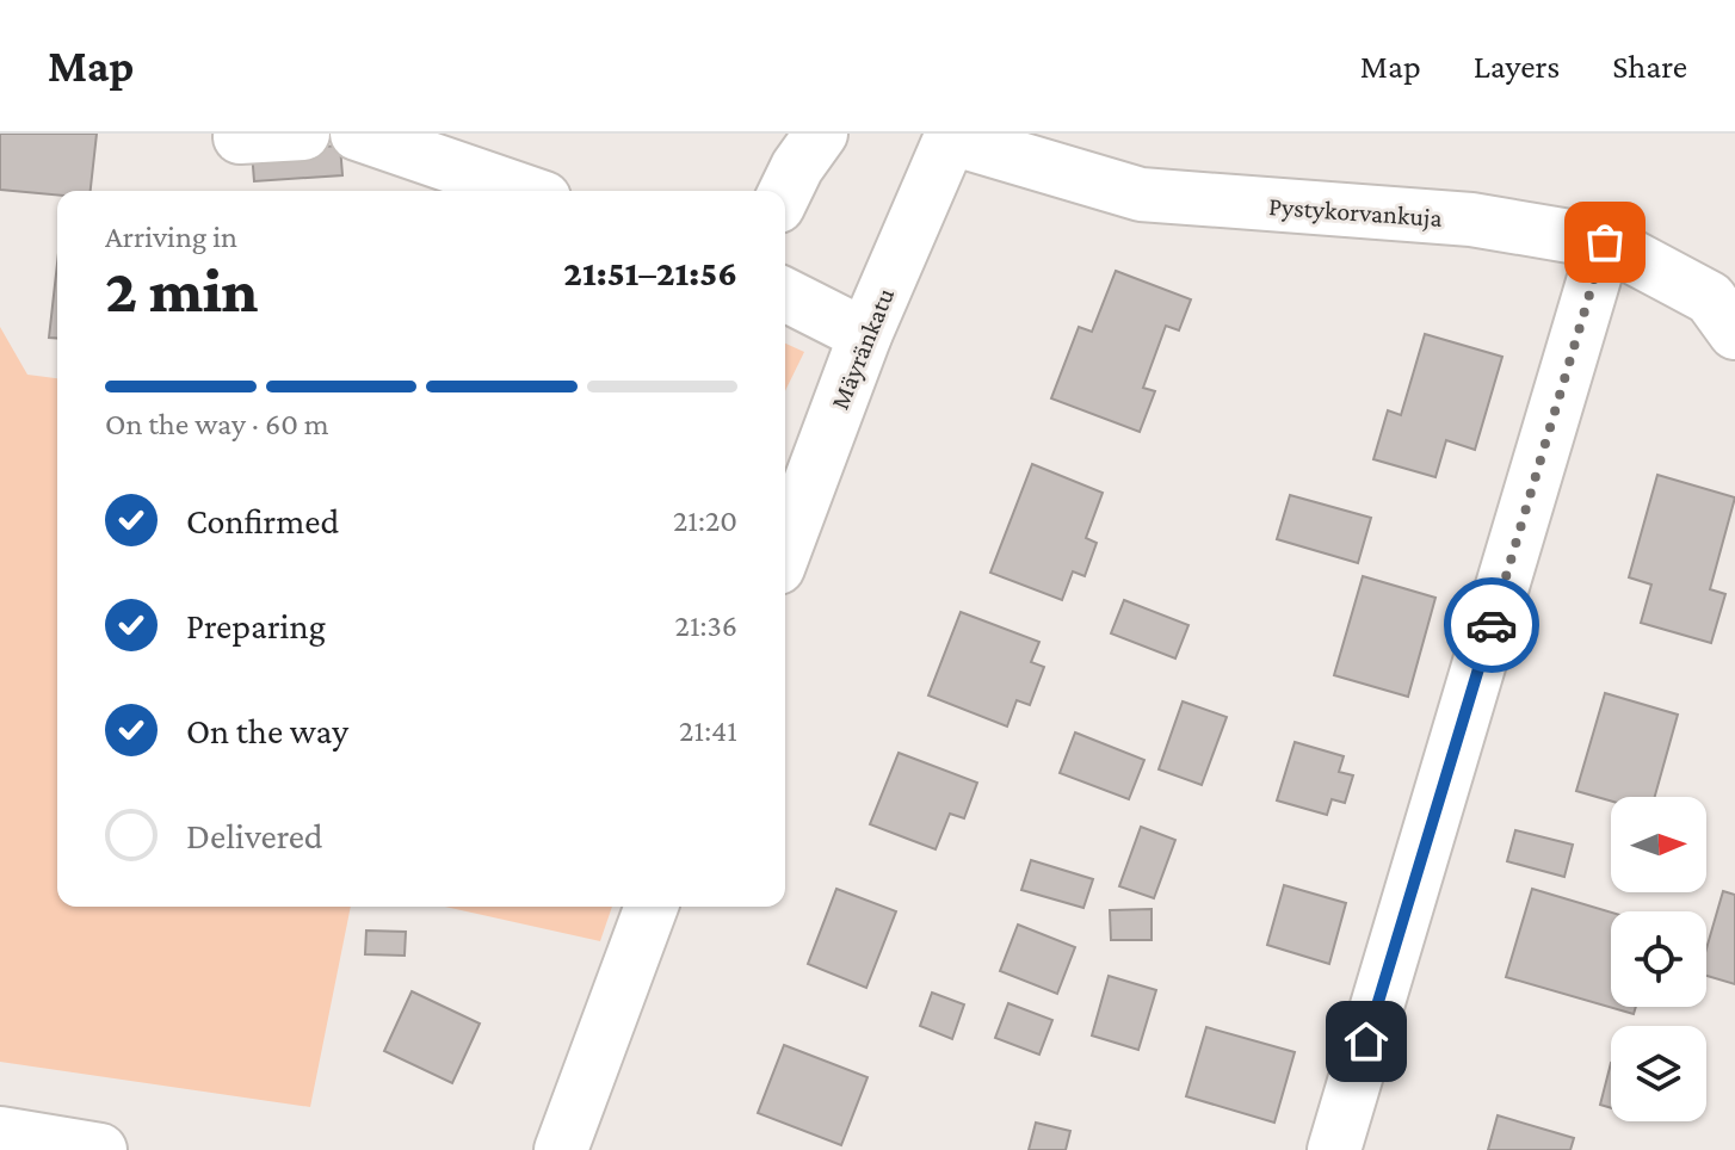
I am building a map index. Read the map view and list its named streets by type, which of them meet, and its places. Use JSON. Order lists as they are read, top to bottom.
{
  "streets": {
    "street": ["Pystykorvankuja", "Mäyränkatu"]
  },
  "crossings": [
    ["Pystykorvankuja", "Mäyränkatu"]
  ],
  "north": "right",
  "page": {
    "header": "Map",
    "nav": ["Map", "Layers", "Share"],
    "heading": ["2 min", "Arriving in", "21:51–21:56"],
    "bar": "On the way · 60 m",
    "list": [
      ["Confirmed", "21:20"],
      ["Preparing", "21:36"],
      ["On the way", "21:41"],
      "Delivered"
    ]
  }
}
